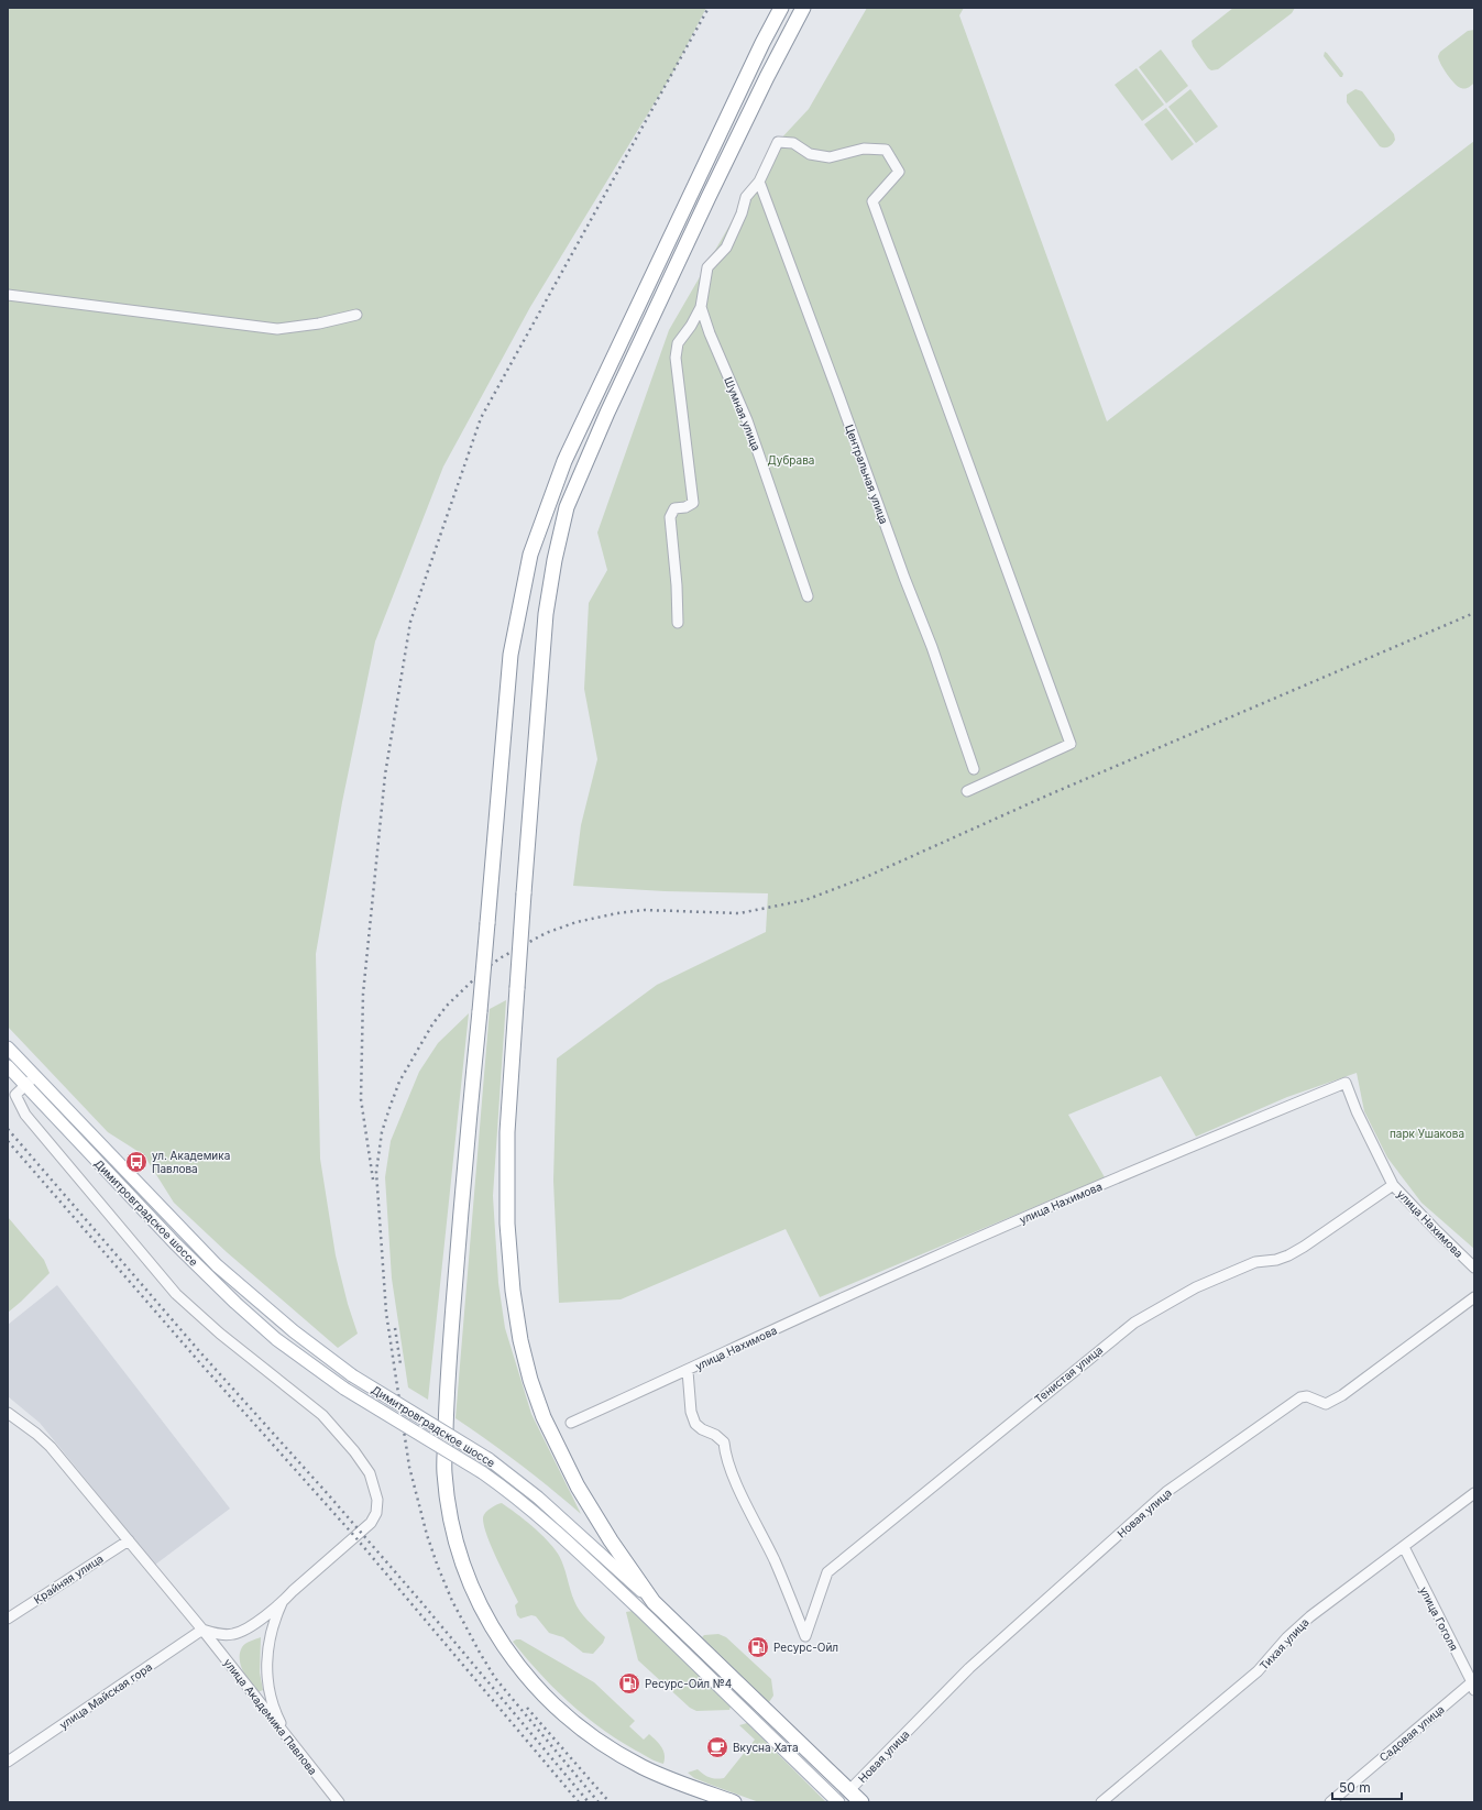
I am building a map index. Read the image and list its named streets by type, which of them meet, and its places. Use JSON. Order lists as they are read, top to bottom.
{
  "streets": {
    "highway": ["Димитровградское шоссе"],
    "street": [
      "Шумная улица",
      "Центральная улица",
      "улица Нахимова",
      "Тенистая улица",
      "Новая улица",
      "Крайняя улица",
      "улица Гоголя",
      "Тихая улица",
      "улица Майская гора",
      "улица Академика Павлова",
      "Садовая улица"
    ]
  },
  "crossings": [
    ["улица Нахимова", "Тенистая улица"],
    ["Димитровградское шоссе", "Новая улица"],
    ["Крайняя улица", "улица Академика Павлова"],
    ["улица Гоголя", "Тихая улица"],
    ["улица Гоголя", "Садовая улица"],
    ["улица Майская гора", "улица Академика Павлова"]
  ],
  "parks": ["Дубрава", "парк Ушакова"],
  "places": {
    "bus stop": ["ул. Академика Павлова"],
    "fuel station": ["Ресурс-Ойл", "Ресурс-Ойл №4"],
    "cafe": ["Вкусна Хата"]
  },
  "scale_bar": "50 m"
}
